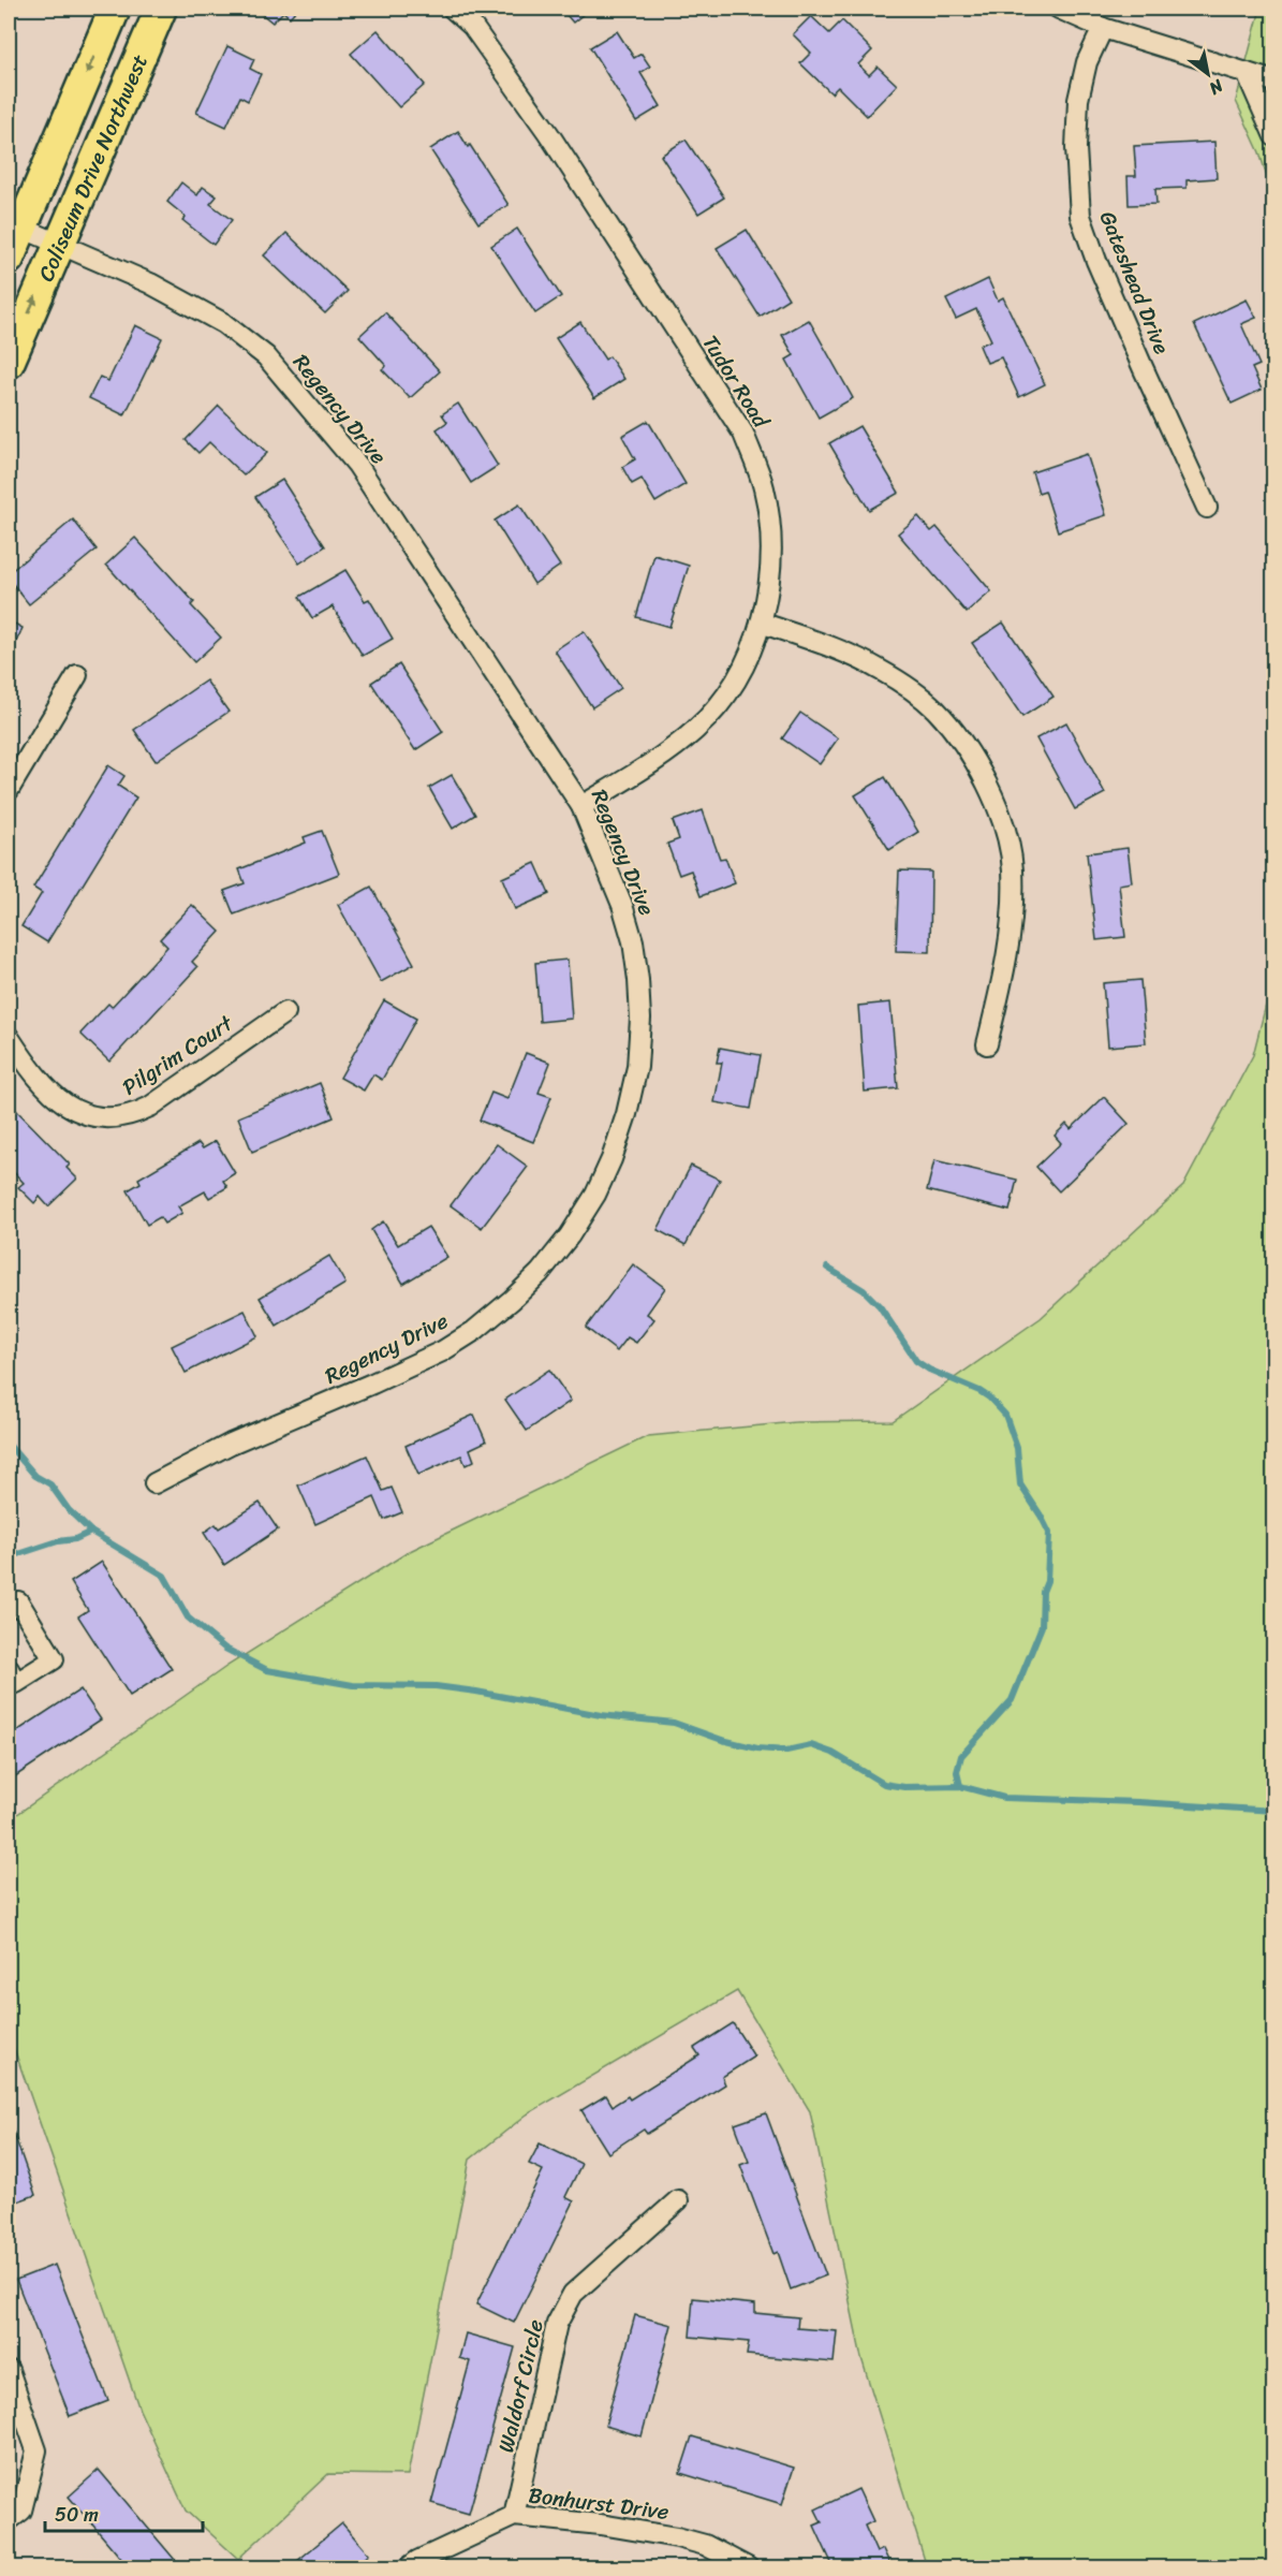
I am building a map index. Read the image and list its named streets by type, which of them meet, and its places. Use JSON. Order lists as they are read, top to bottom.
{
  "streets": {
    "main road": ["Coliseum Drive Northwest"],
    "street": [
      "Gateshead Drive",
      "Tudor Road",
      "Regency Drive",
      "Pilgrim Court",
      "Waldorf Circle",
      "Bonhurst Drive"
    ]
  },
  "crossings": [
    ["Coliseum Drive Northwest", "Regency Drive"],
    ["Tudor Road", "Regency Drive"],
    ["Waldorf Circle", "Bonhurst Drive"]
  ],
  "scale_bar": "50 m",
  "north": "bottom right"
}
